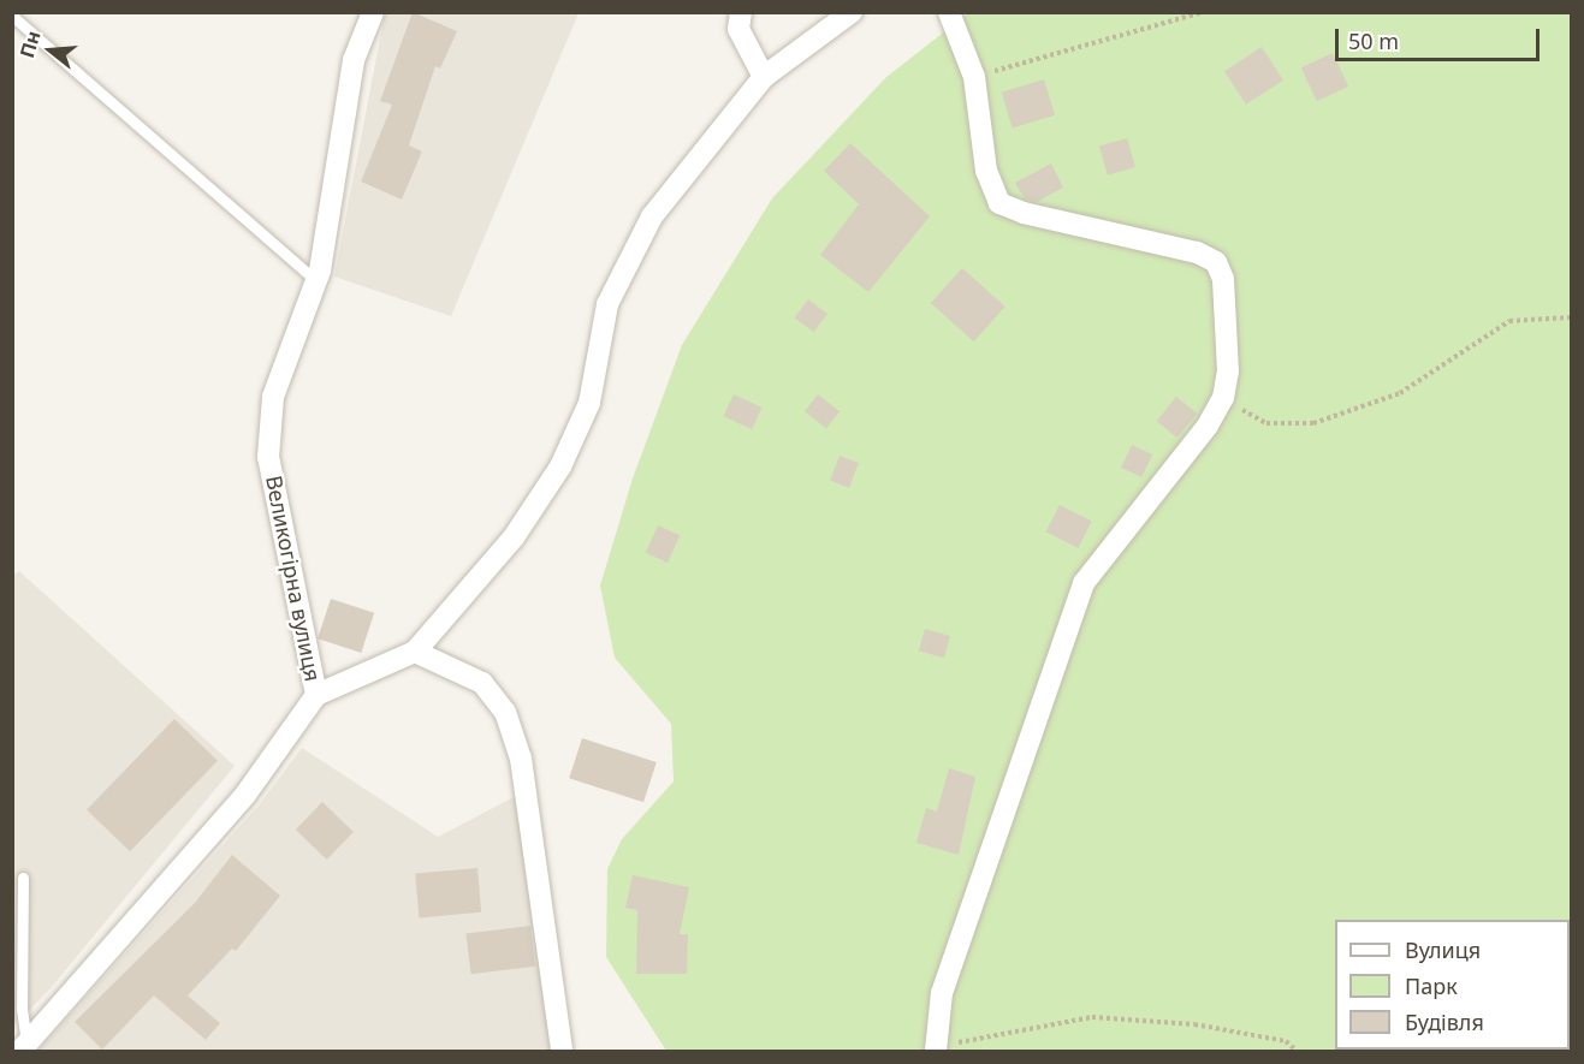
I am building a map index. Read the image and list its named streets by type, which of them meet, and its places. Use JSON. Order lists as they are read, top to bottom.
{
  "streets": {
    "street": ["Великогірна вулиця"]
  },
  "legend": ["Вулиця", "Парк", "Будівля"],
  "scale_bar": "50 m",
  "north": "left"
}
